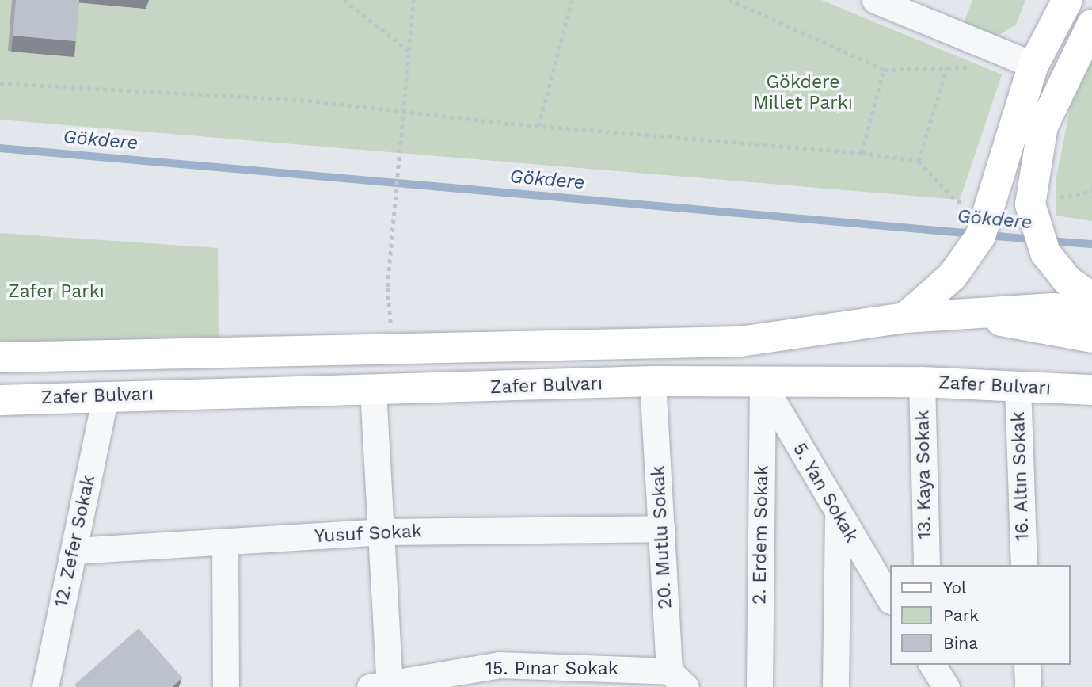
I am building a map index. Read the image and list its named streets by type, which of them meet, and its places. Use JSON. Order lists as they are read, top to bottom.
{
  "streets": {
    "main road": ["Zafer Bulvarı"],
    "street": [
      "13. Kaya Sokak",
      "16. Altın Sokak",
      "5. Yan Sokak",
      "Yusuf Sokak",
      "2. Erdem Sokak",
      "20. Mutlu Sokak",
      "12. Zefer Sokak",
      "15. Pınar Sokak"
    ]
  },
  "crossings": [
    ["Zafer Bulvarı", "13. Kaya Sokak"],
    ["Zafer Bulvarı", "16. Altın Sokak"],
    ["Zafer Bulvarı", "5. Yan Sokak"],
    ["Zafer Bulvarı", "2. Erdem Sokak"],
    ["Zafer Bulvarı", "20. Mutlu Sokak"],
    ["Zafer Bulvarı", "12. Zefer Sokak"],
    ["5. Yan Sokak", "2. Erdem Sokak"],
    ["Yusuf Sokak", "20. Mutlu Sokak"],
    ["Yusuf Sokak", "12. Zefer Sokak"],
    ["20. Mutlu Sokak", "15. Pınar Sokak"]
  ],
  "water": ["Gökdere"],
  "parks": ["Gökdere Millet Parkı", "Zafer Parkı"],
  "legend": ["Yol", "Park", "Bina"]
}
